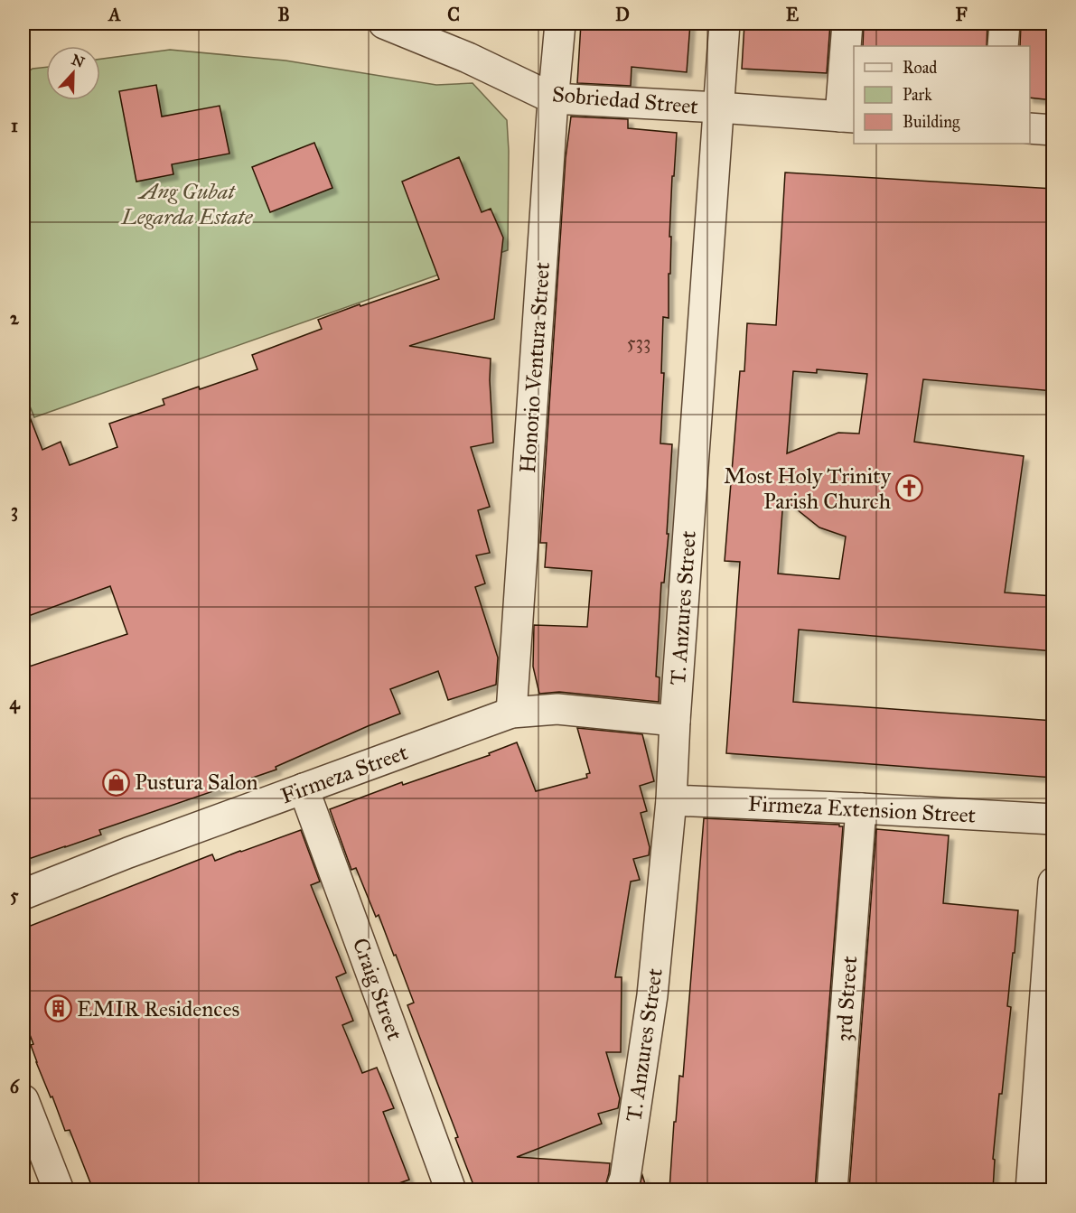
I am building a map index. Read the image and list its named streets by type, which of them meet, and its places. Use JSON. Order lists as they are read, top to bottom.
{
  "streets": {
    "street": [
      "Sobriedad Street",
      "Honorio Ventura Street",
      "T. Anzures Street",
      "Firmeza Street",
      "Firmeza Extension Street",
      "Craig Street",
      "3rd Street"
    ]
  },
  "crossings": [
    ["Sobriedad Street", "Honorio Ventura Street"],
    ["Sobriedad Street", "T. Anzures Street"],
    ["Honorio Ventura Street", "Firmeza Street"],
    ["T. Anzures Street", "Firmeza Street"],
    ["T. Anzures Street", "Firmeza Extension Street"],
    ["Firmeza Street", "Craig Street"],
    ["Firmeza Extension Street", "3rd Street"]
  ],
  "parks": ["Ang Gubat Legarda Estate"],
  "places": {
    "church": ["Most Holy Trinity Parish Church"],
    "shop": ["Pustura Salon"],
    "building": ["EMIR Residences"]
  },
  "house_numbers": ["533"],
  "legend": ["Road", "Park", "Building"],
  "north": "top",
  "grid": {
    "columns": [
      "A",
      "B",
      "C",
      "D",
      "E",
      "F"
    ],
    "rows": [
      "1",
      "2",
      "3",
      "4",
      "5",
      "6"
    ]
  }
}
